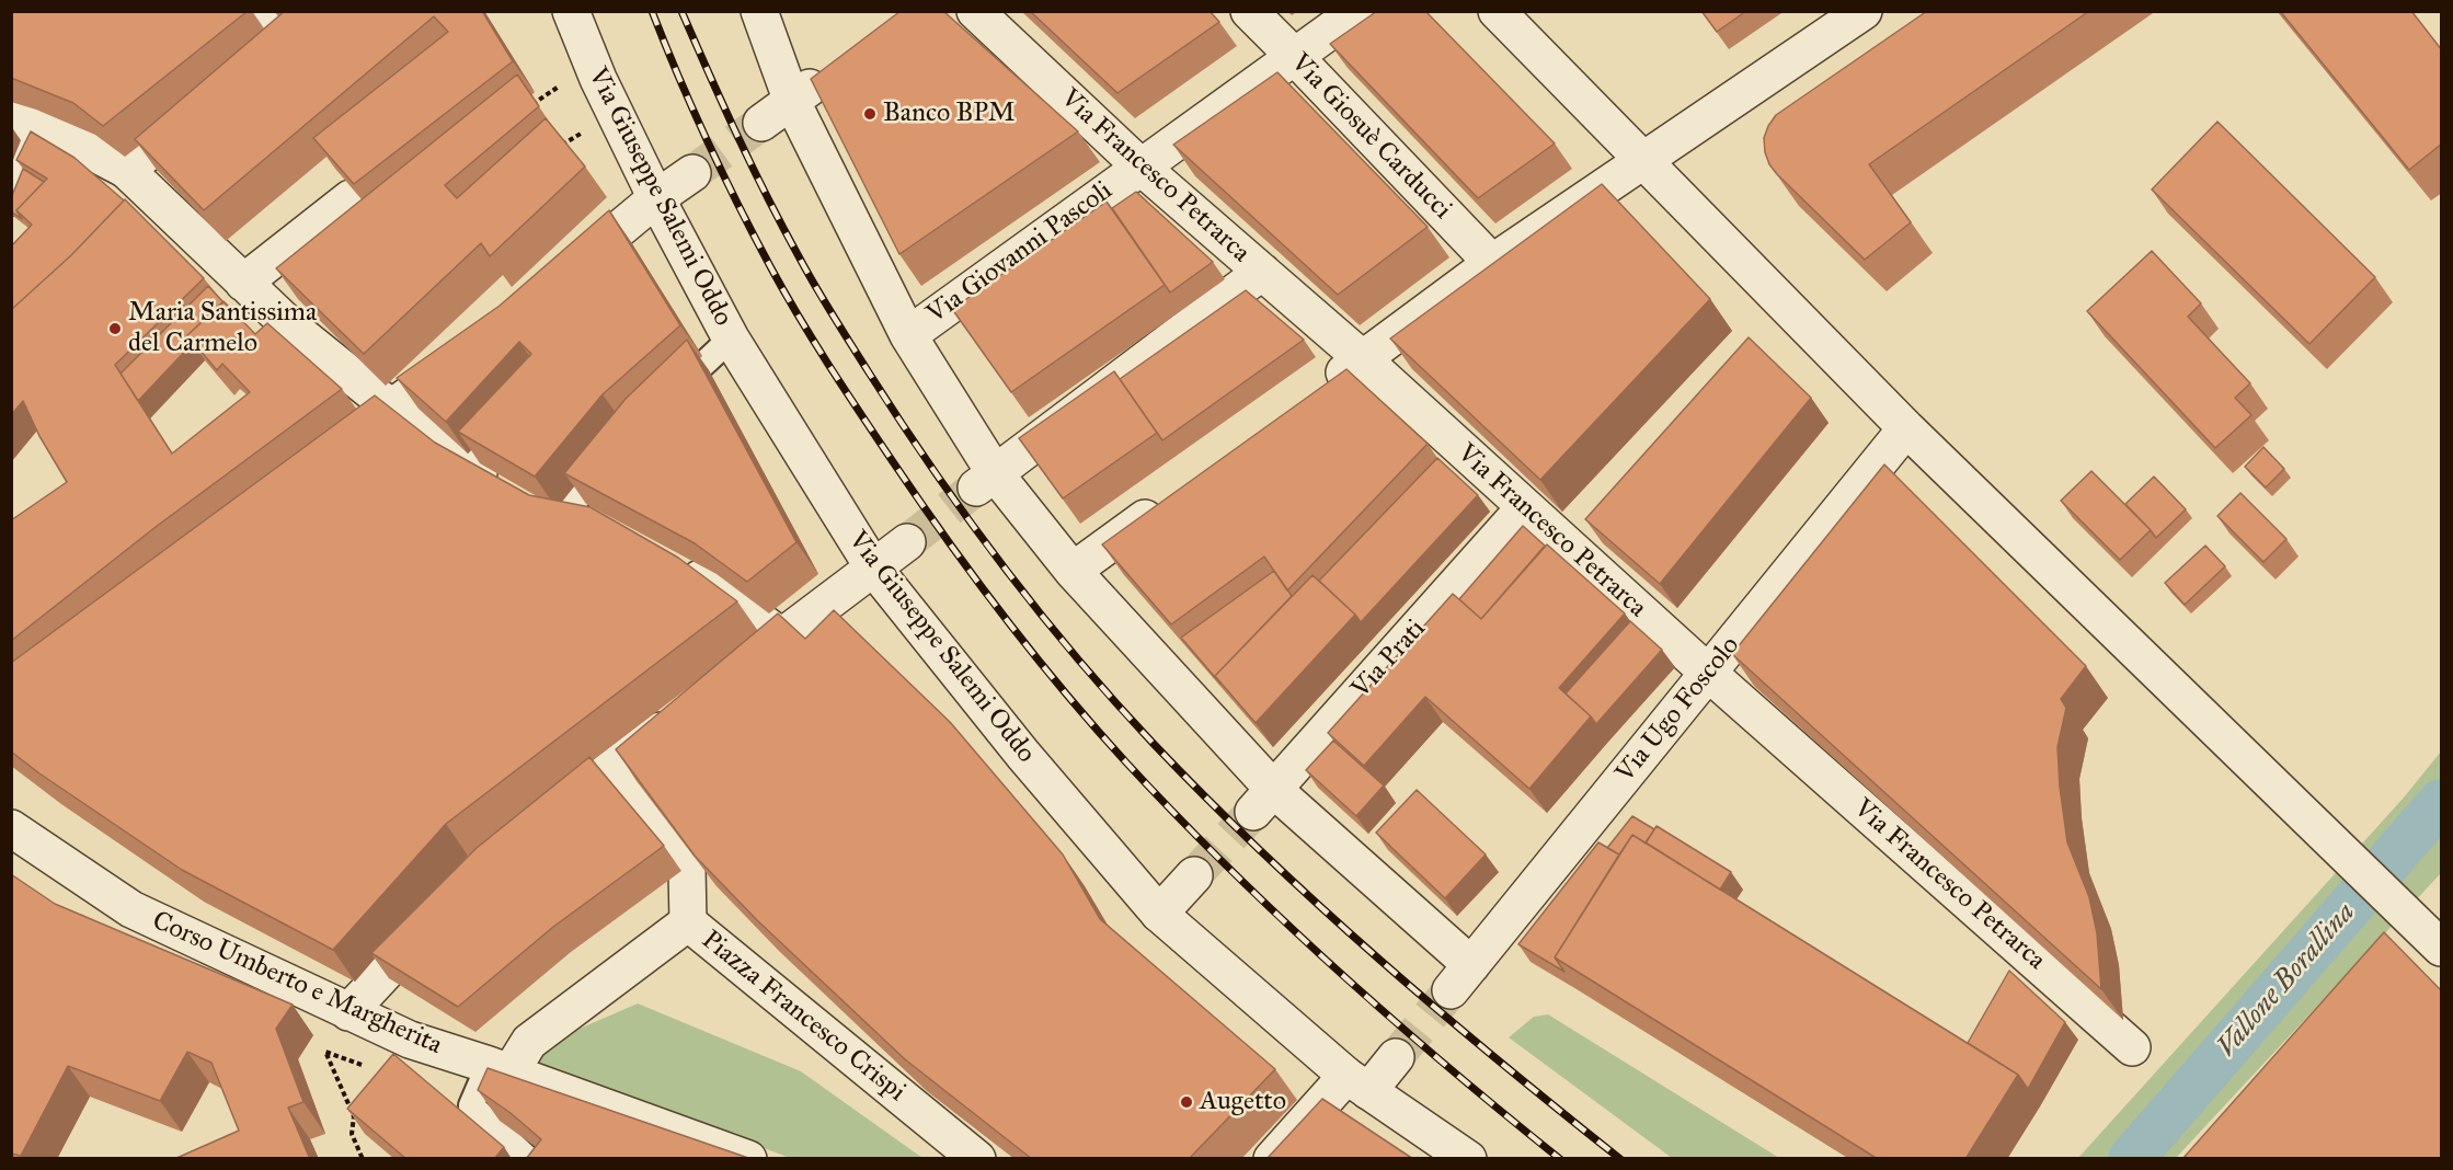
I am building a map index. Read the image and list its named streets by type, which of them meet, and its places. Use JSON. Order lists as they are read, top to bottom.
{
  "streets": {
    "street": [
      "Via Giosuè Carducci",
      "Via Francesco Petrarca",
      "Via Giuseppe Salemi Oddo",
      "Via Giovanni Pascoli",
      "Via Prati",
      "Via Ugo Foscolo",
      "Corso Umberto e Margherita",
      "Piazza Francesco Crispi"
    ]
  },
  "crossings": [
    ["Via Giosuè Carducci", "Via Giovanni Pascoli"],
    ["Via Francesco Petrarca", "Via Giovanni Pascoli"],
    ["Via Francesco Petrarca", "Via Prati"],
    ["Via Francesco Petrarca", "Via Ugo Foscolo"],
    ["Via Prati", "Via Ugo Foscolo"],
    ["Corso Umberto e Margherita", "Piazza Francesco Crispi"]
  ],
  "water": ["Vallone Borallina"],
  "places": ["Banco BPM", "Maria Santissima del Carmelo", "Augetto"]
}
